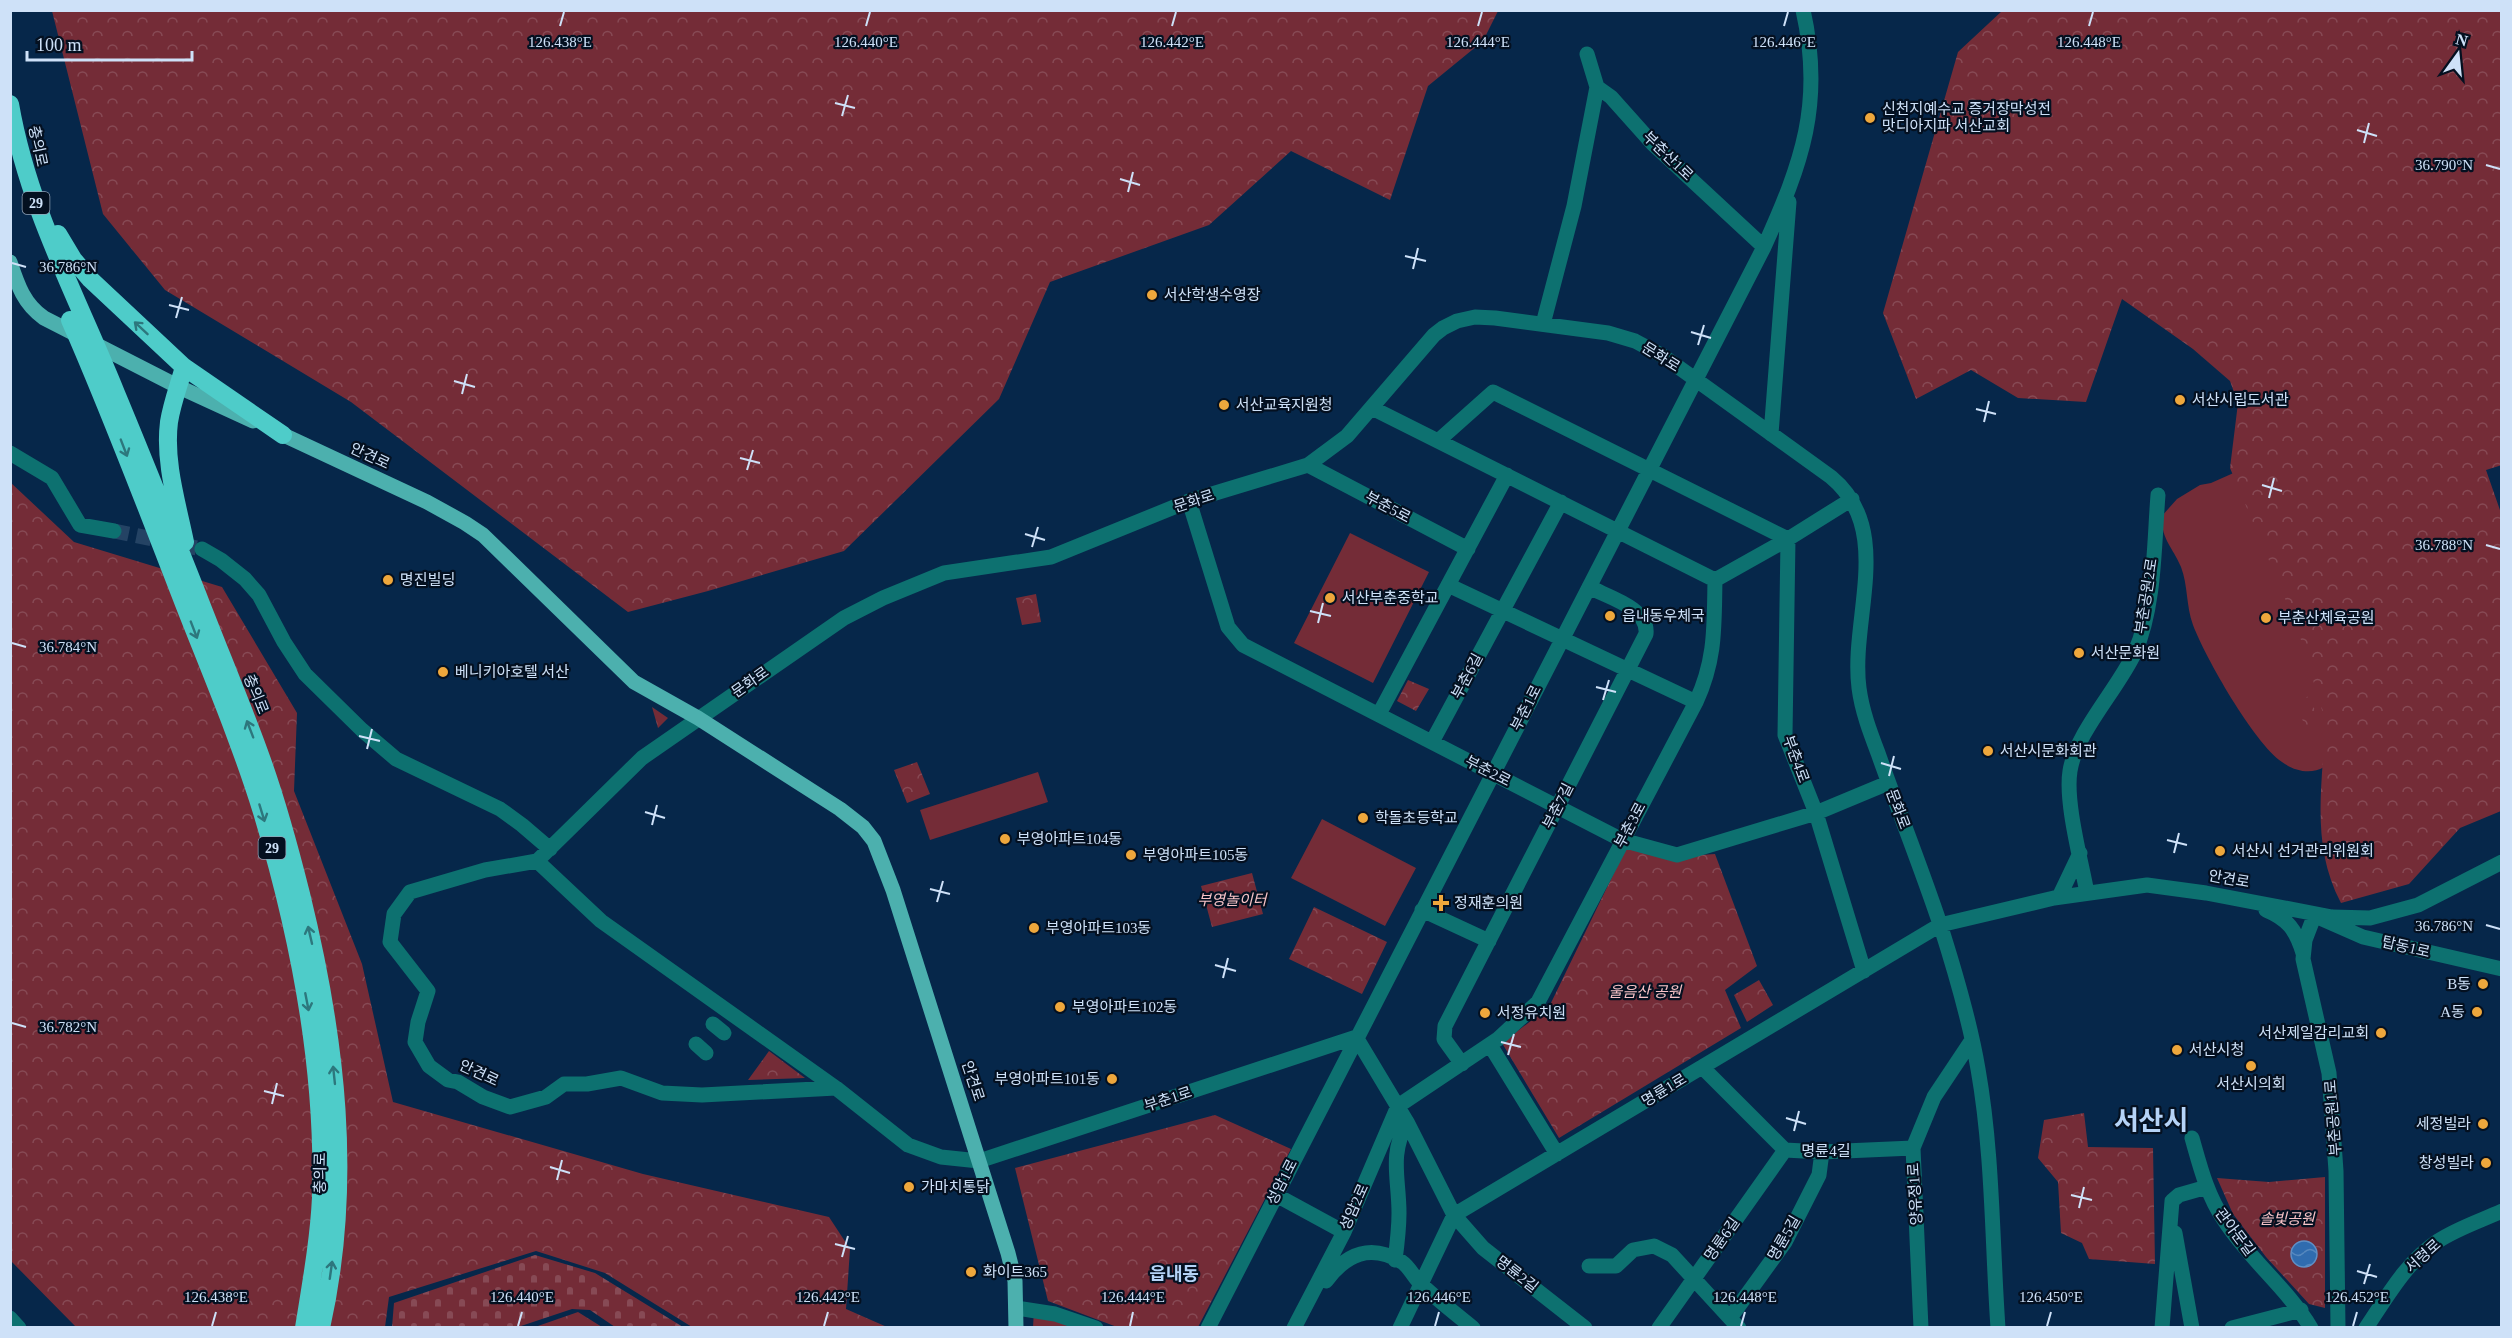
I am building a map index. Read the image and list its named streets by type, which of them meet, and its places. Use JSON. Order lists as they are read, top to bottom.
{
  "streets": {
    "highway": ["충의로", "29"],
    "main road": ["안견로"],
    "street": [
      "부춘산1로",
      "문화로",
      "부춘5로",
      "부춘공원2로",
      "부춘6길",
      "부춘1로",
      "부춘4로",
      "부춘2로",
      "부춘7길",
      "부춘3로",
      "탑동1로",
      "명륜1로",
      "부춘공원1로",
      "명륜4길",
      "성암1로",
      "양유정1로",
      "성암2로",
      "관아문길",
      "명륜5길",
      "명륜6길",
      "서령로",
      "명륜2길"
    ]
  },
  "crossings": [
    ["문화로", "안견로"],
    ["문화로", "부춘5로"],
    ["문화로", "부춘1로"],
    ["문화로", "부춘2로"],
    ["문화로", "명륜1로"],
    ["문화로", "양유정1로"],
    ["안견로", "부춘공원2로"],
    ["안견로", "부춘1로"],
    ["안견로", "탑동1로"],
    ["안견로", "명륜1로"],
    ["안견로", "부춘공원1로"],
    ["부춘6길", "부춘2로"],
    ["부춘1로", "부춘2로"],
    ["부춘1로", "부춘7길"],
    ["부춘1로", "성암1로"],
    ["부춘4로", "부춘2로"],
    ["부춘4로", "명륜1로"],
    ["부춘2로", "부춘7길"],
    ["부춘2로", "부춘3로"],
    ["부춘7길", "부춘3로"],
    ["부춘3로", "성암2로"],
    ["탑동1로", "부춘공원1로"],
    ["명륜1로", "명륜4길"],
    ["명륜1로", "명륜2길"],
    ["명륜4길", "양유정1로"],
    ["명륜4길", "명륜5길"],
    ["명륜4길", "명륜6길"]
  ],
  "districts": ["서산시", "읍내동"],
  "parks": ["부영놀이터", "울음산 공원", "솔빛공원"],
  "places": {
    "other": [
      "신천지예수교 증거장막성전 맛디아지파 서산교회",
      "서산학생수영장",
      "서산시립도서관",
      "서산교육지원청",
      "명진빌딩",
      "서산부춘중학교",
      "읍내동우체국",
      "부춘산체육공원",
      "서산문화원",
      "베니키아호텔 서산",
      "서산시문화회관",
      "학돌초등학교",
      "부영아파트104동",
      "서산시 선거관리위원회",
      "부영아파트105동",
      "부영아파트103동",
      "B동",
      "부영아파트102동",
      "A동",
      "서정유치원",
      "서산제일감리교회",
      "서산시청",
      "서산시의회",
      "부영아파트101동",
      "세정빌라",
      "창성빌라",
      "가마치통닭",
      "화이트365"
    ],
    "health": ["정재훈의원"]
  },
  "scale_bar": "100 m",
  "north": "top",
  "coordinates": [
    "126.438°E",
    "126.440°E",
    "126.442°E",
    "126.444°E",
    "126.446°E",
    "126.448°E",
    "36.790°N",
    "36.786°N",
    "36.788°N",
    "36.784°N",
    "36.782°N",
    "126.450°E",
    "126.452°E"
  ]
}
